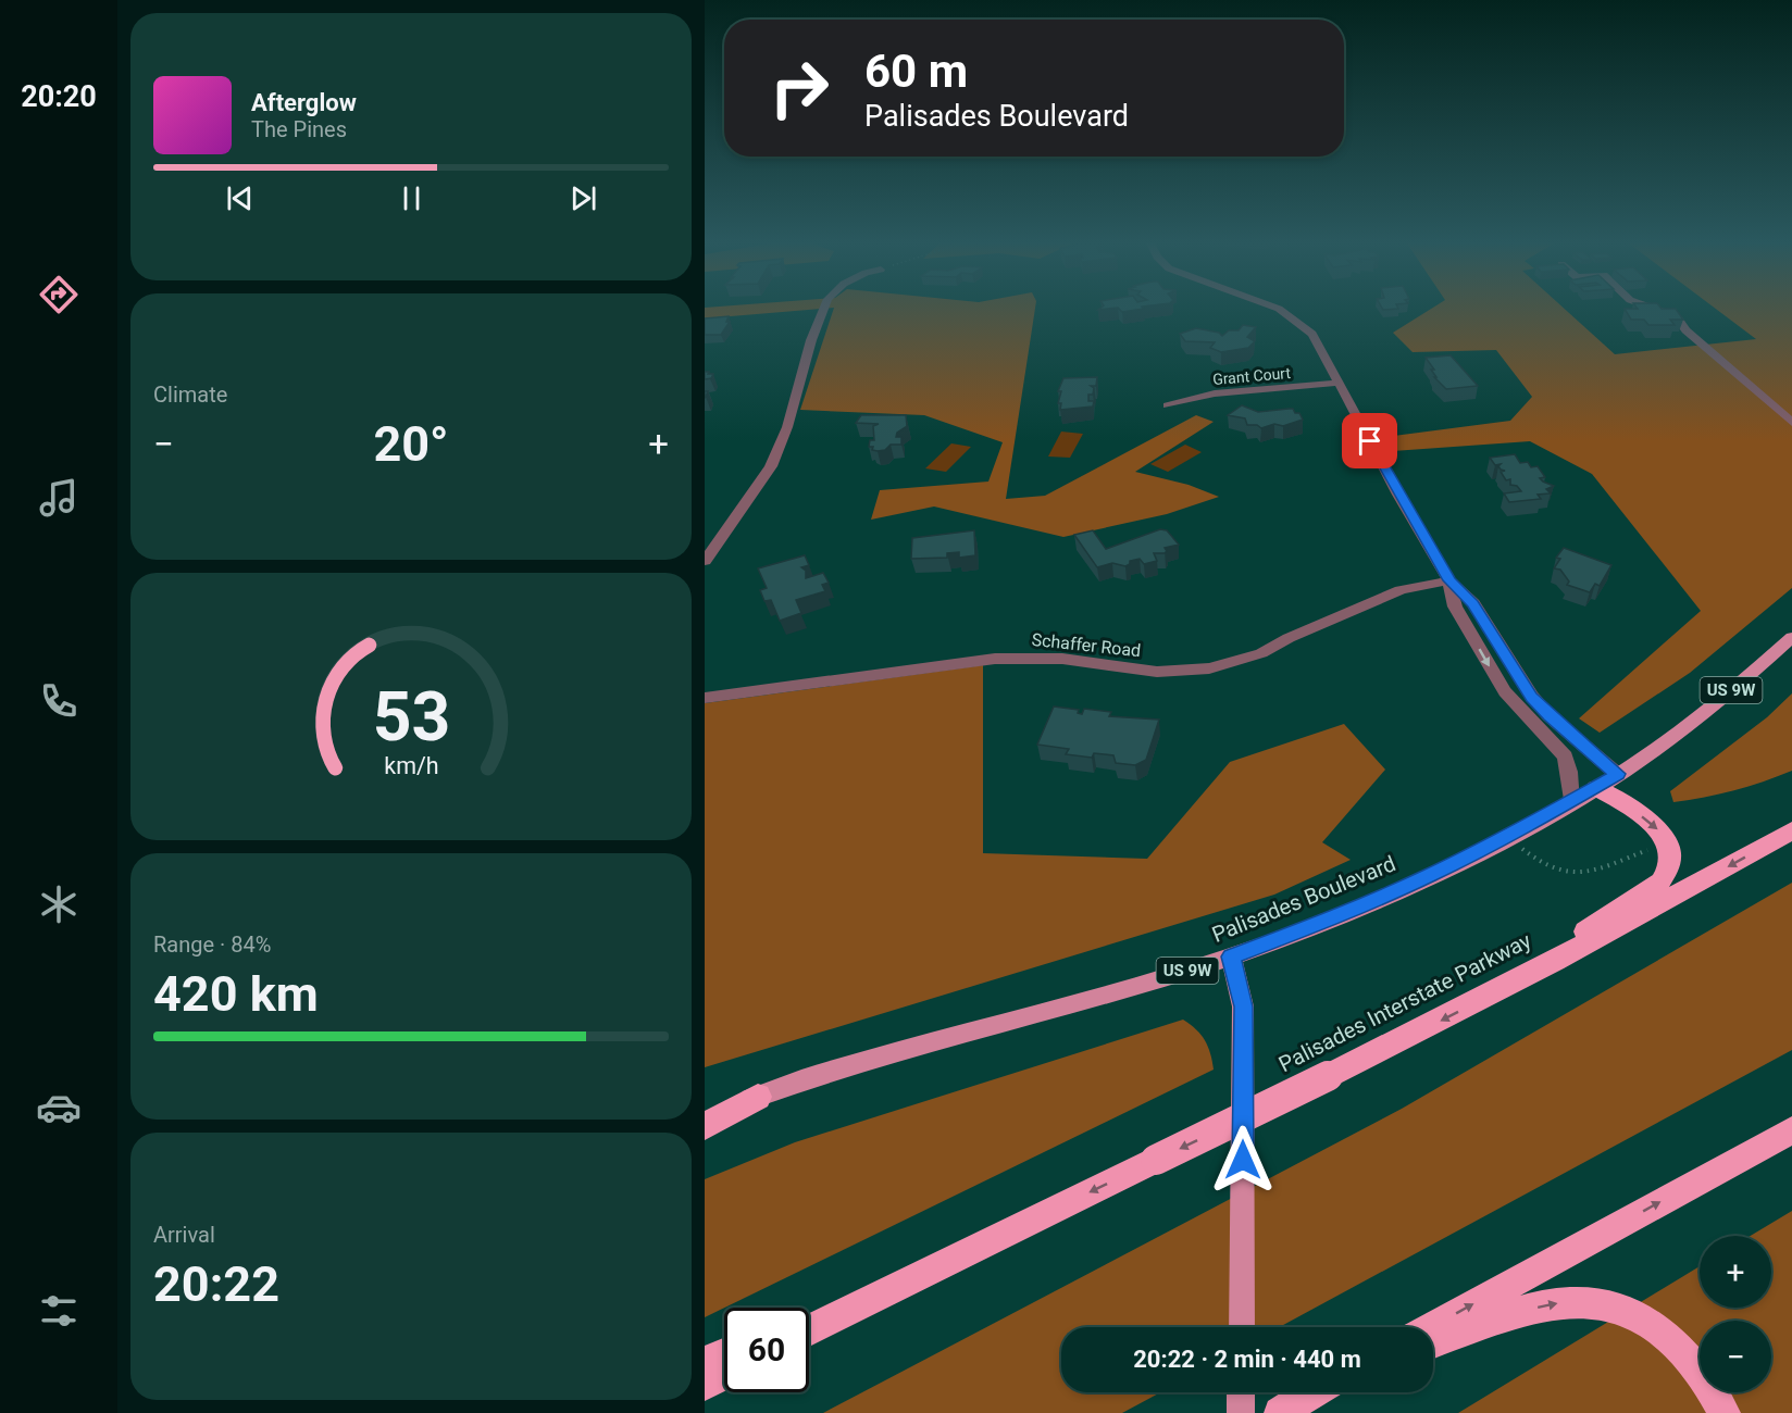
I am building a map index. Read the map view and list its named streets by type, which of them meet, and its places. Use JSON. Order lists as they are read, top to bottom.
{
  "streets": {
    "highway": ["Palisades Interstate Parkway"],
    "main road": ["US 9W", "Palisades Boulevard"],
    "street": ["Grant Court", "Schaffer Road"]
  },
  "one_way": ["Palisades Interstate Parkway"],
  "page": {
    "tabs": "20:20",
    "turn": ["60 m", "Palisades Boulevard"],
    "song": ["Afterglow", "The Pines"],
    "tile": [
      "Climate",
      ["Range · 84%", "420 km"],
      ["Arrival", "20:22"]
    ],
    "heat": ["−", "20°", "+"],
    "map_buttons": ["+", "−"],
    "limit": "60",
    "trip": "20:22 · 2 min · 440 m",
    "gauge": ["53", "km/h"]
  }
}
